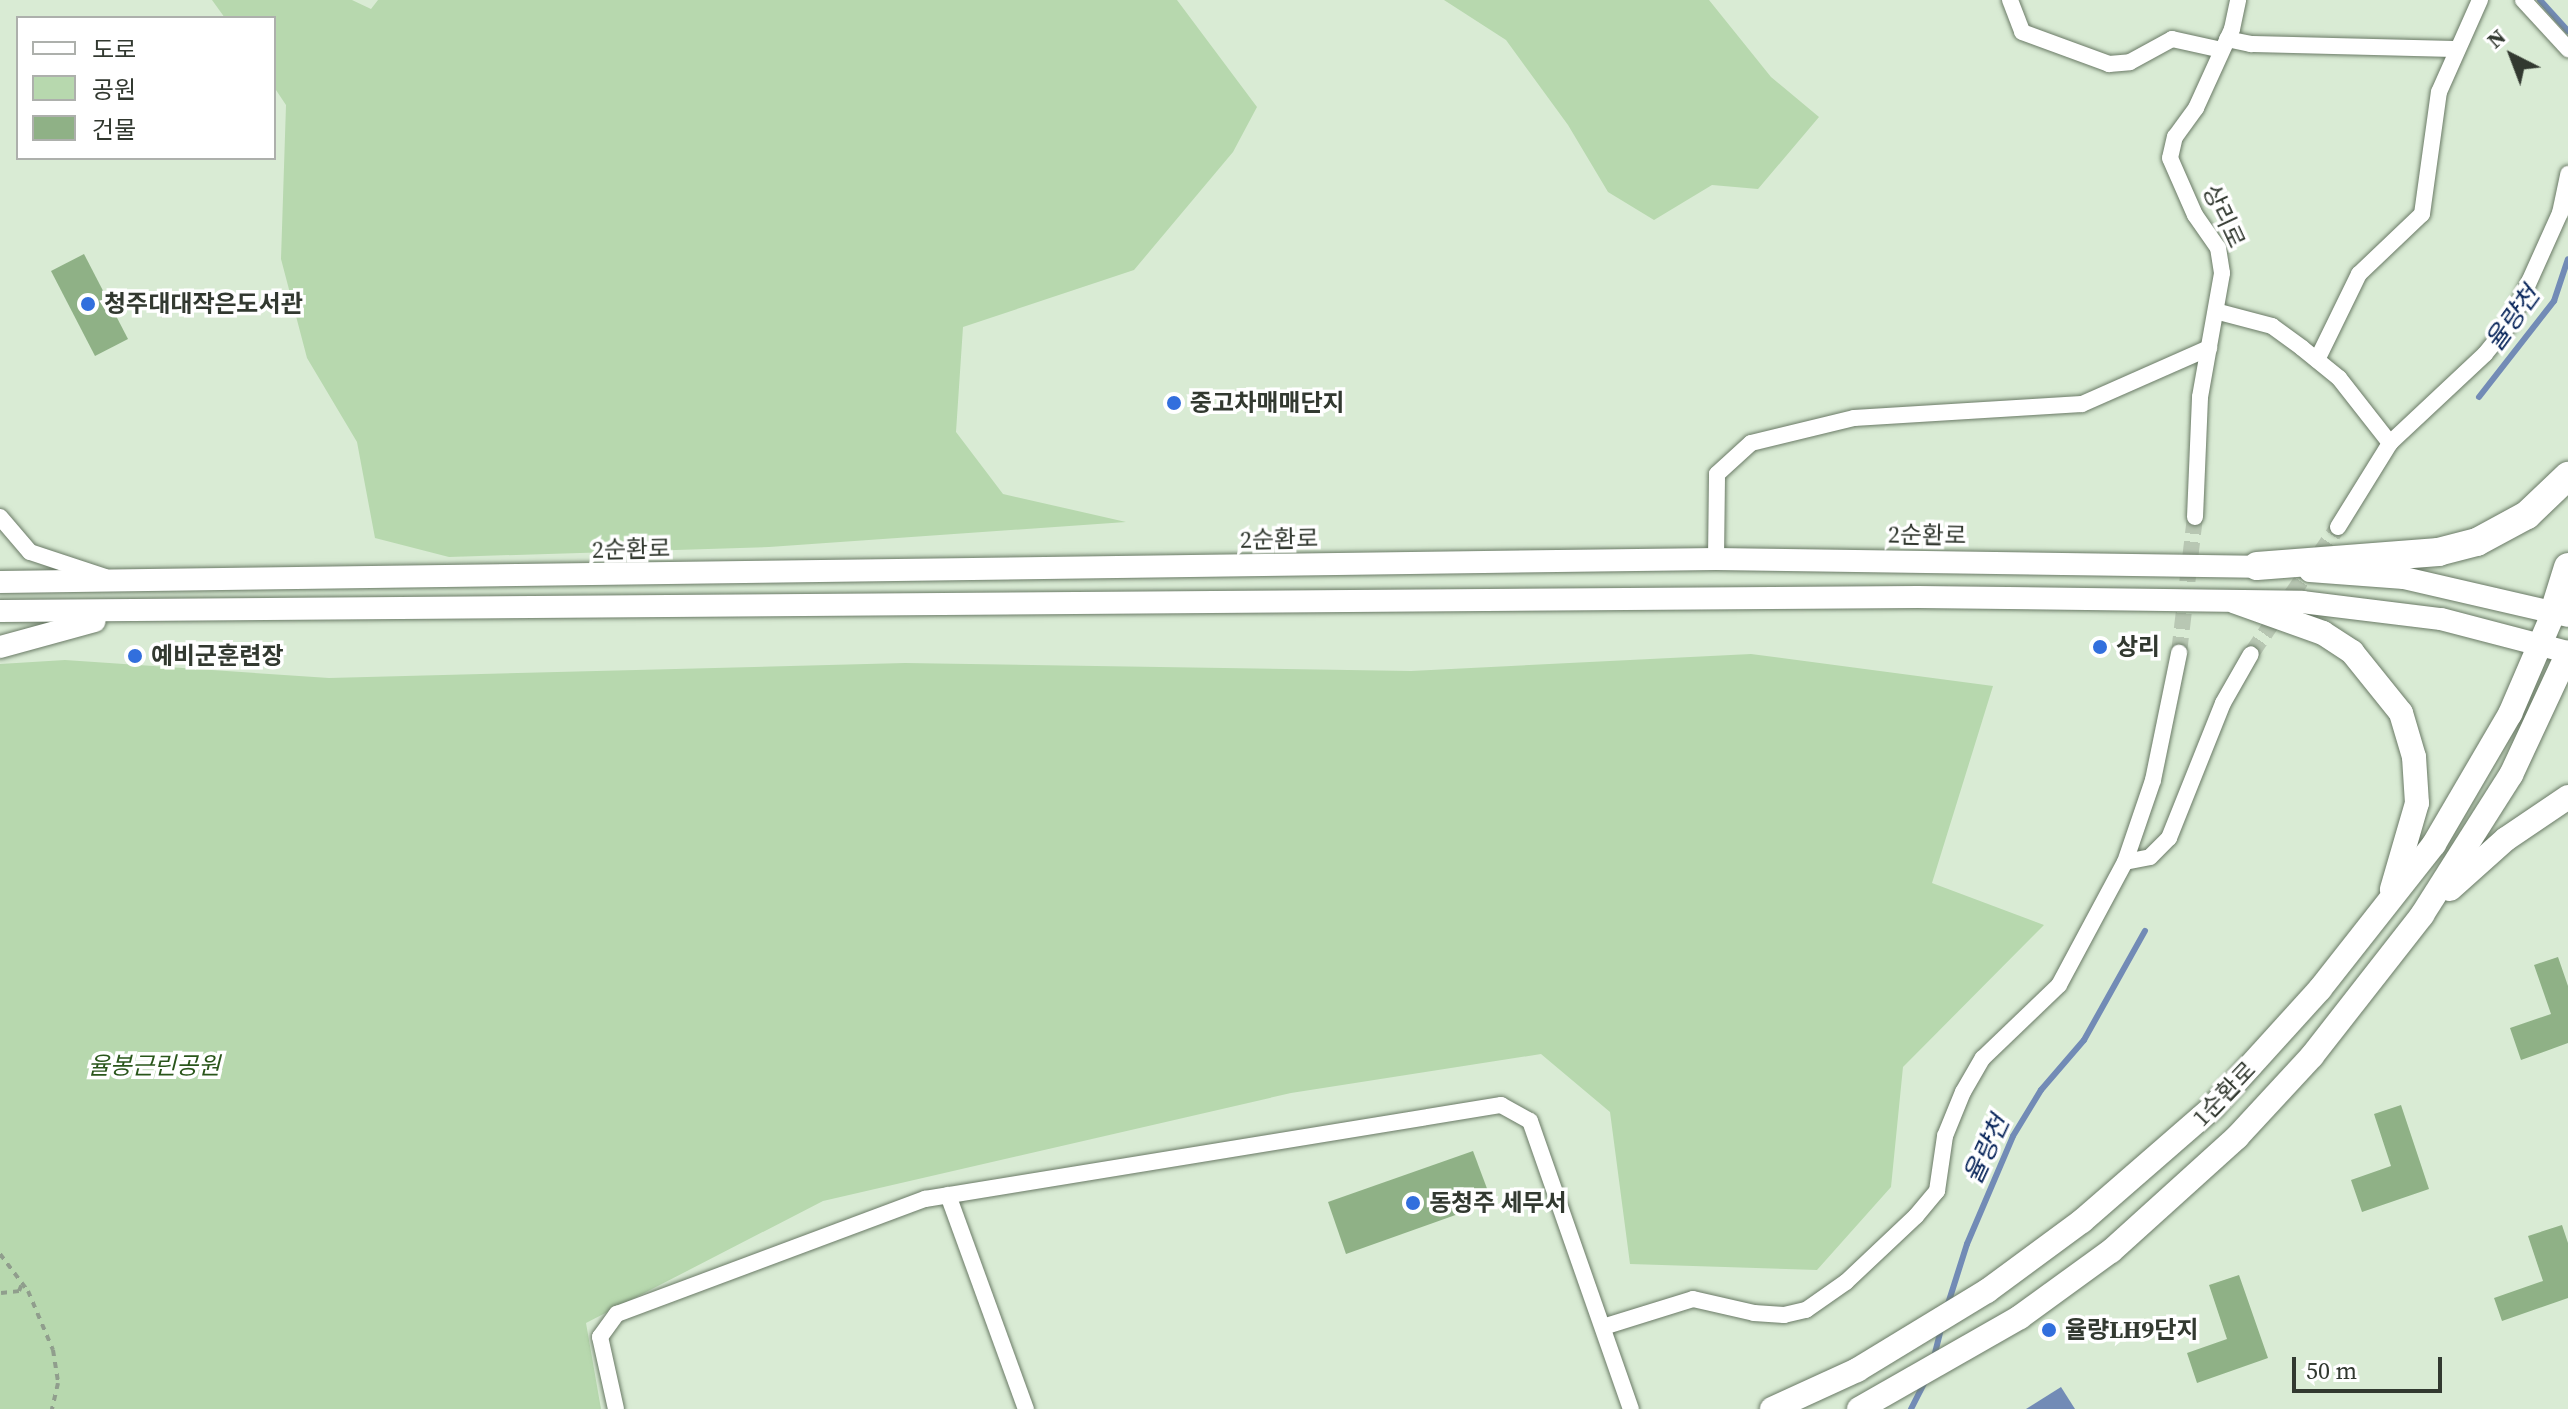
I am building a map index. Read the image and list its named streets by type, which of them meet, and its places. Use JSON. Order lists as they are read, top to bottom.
{
  "streets": {
    "main road": ["1순환로"],
    "street": ["상리로", "2순환로"]
  },
  "crossings": [
    ["2순환로", "1순환로"]
  ],
  "water": ["율량천"],
  "parks": ["율봉근린공원"],
  "places": [
    "청주대대작은도서관",
    "중고차매매단지",
    "상리",
    "예비군훈련장",
    "동청주 세무서",
    "율량LH9단지"
  ],
  "legend": ["도로", "공원", "건물"],
  "scale_bar": "50 m",
  "north": "top left"
}
